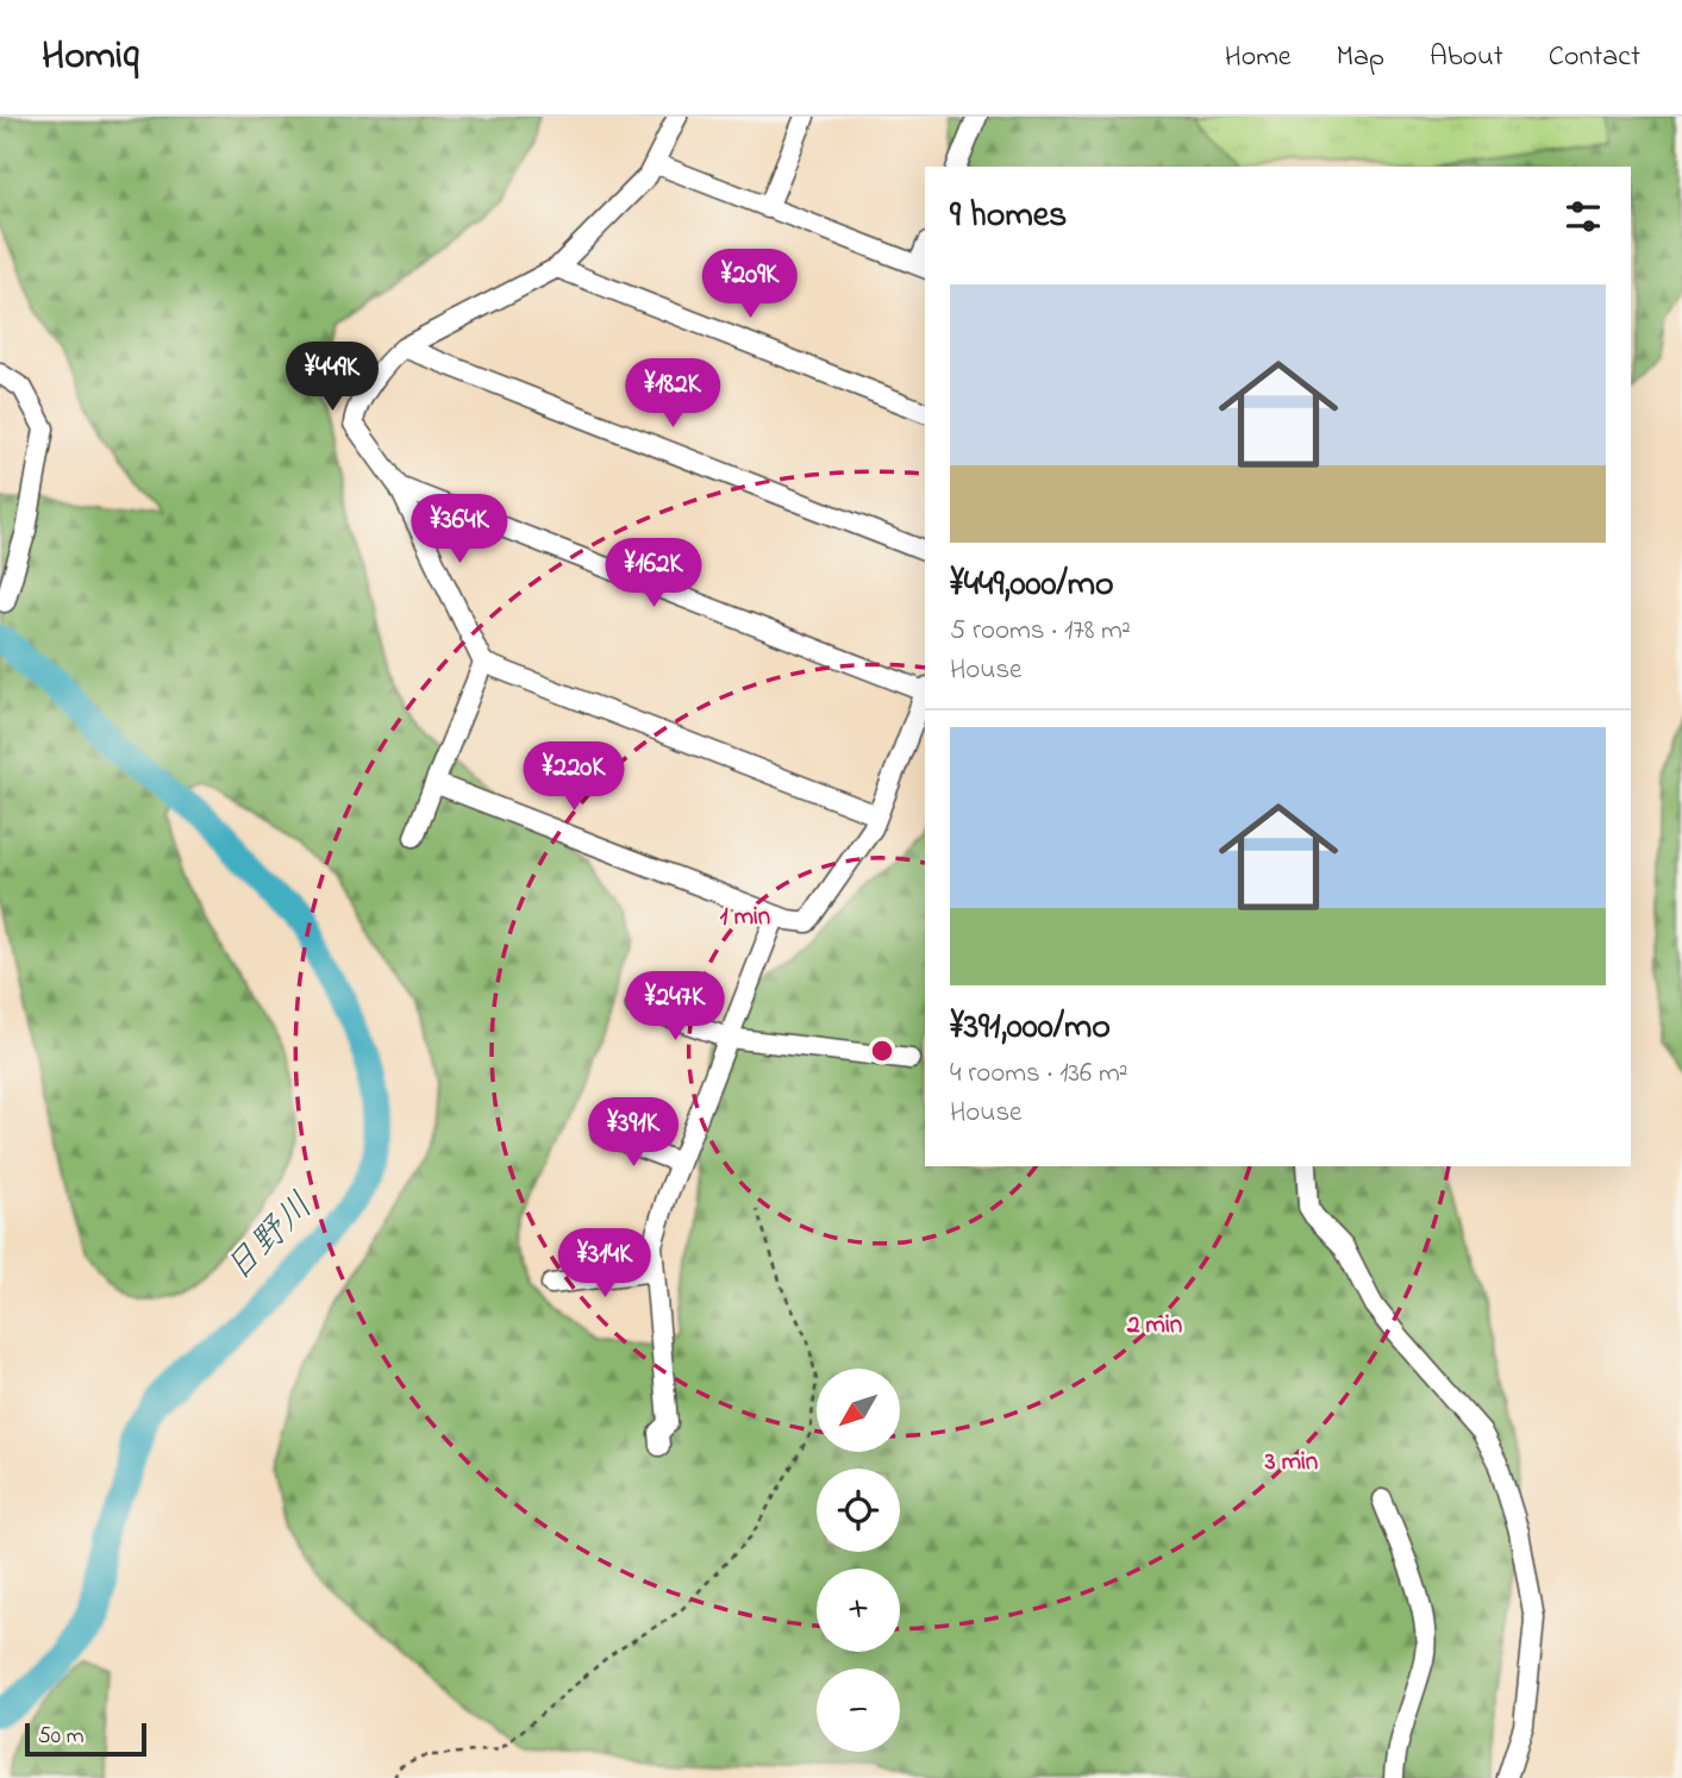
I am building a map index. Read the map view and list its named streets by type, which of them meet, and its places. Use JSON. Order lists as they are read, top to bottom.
{
  "water": ["日野川"],
  "scale_bar": "50 m",
  "north": "bottom left",
  "page": {
    "header": "Homiq",
    "nav": [
      "Home",
      "Map",
      "About",
      "Contact"
    ],
    "heading": "9 homes",
    "price": [
      "¥209K",
      "¥449K",
      "¥182K",
      "¥364K",
      "¥162K",
      "¥220K",
      "¥247K",
      "¥391K",
      "¥314K"
    ],
    "list": [
      {
        "name": "¥449,000/mo",
        "note": "5 rooms · 178 m² · House"
      },
      {
        "name": "¥391,000/mo",
        "note": "4 rooms · 136 m² · House"
      }
    ],
    "map_buttons": ["+", "−"],
    "scale": "50 m"
  },
  "rings": ["1 min", "2 min", "3 min"]
}
